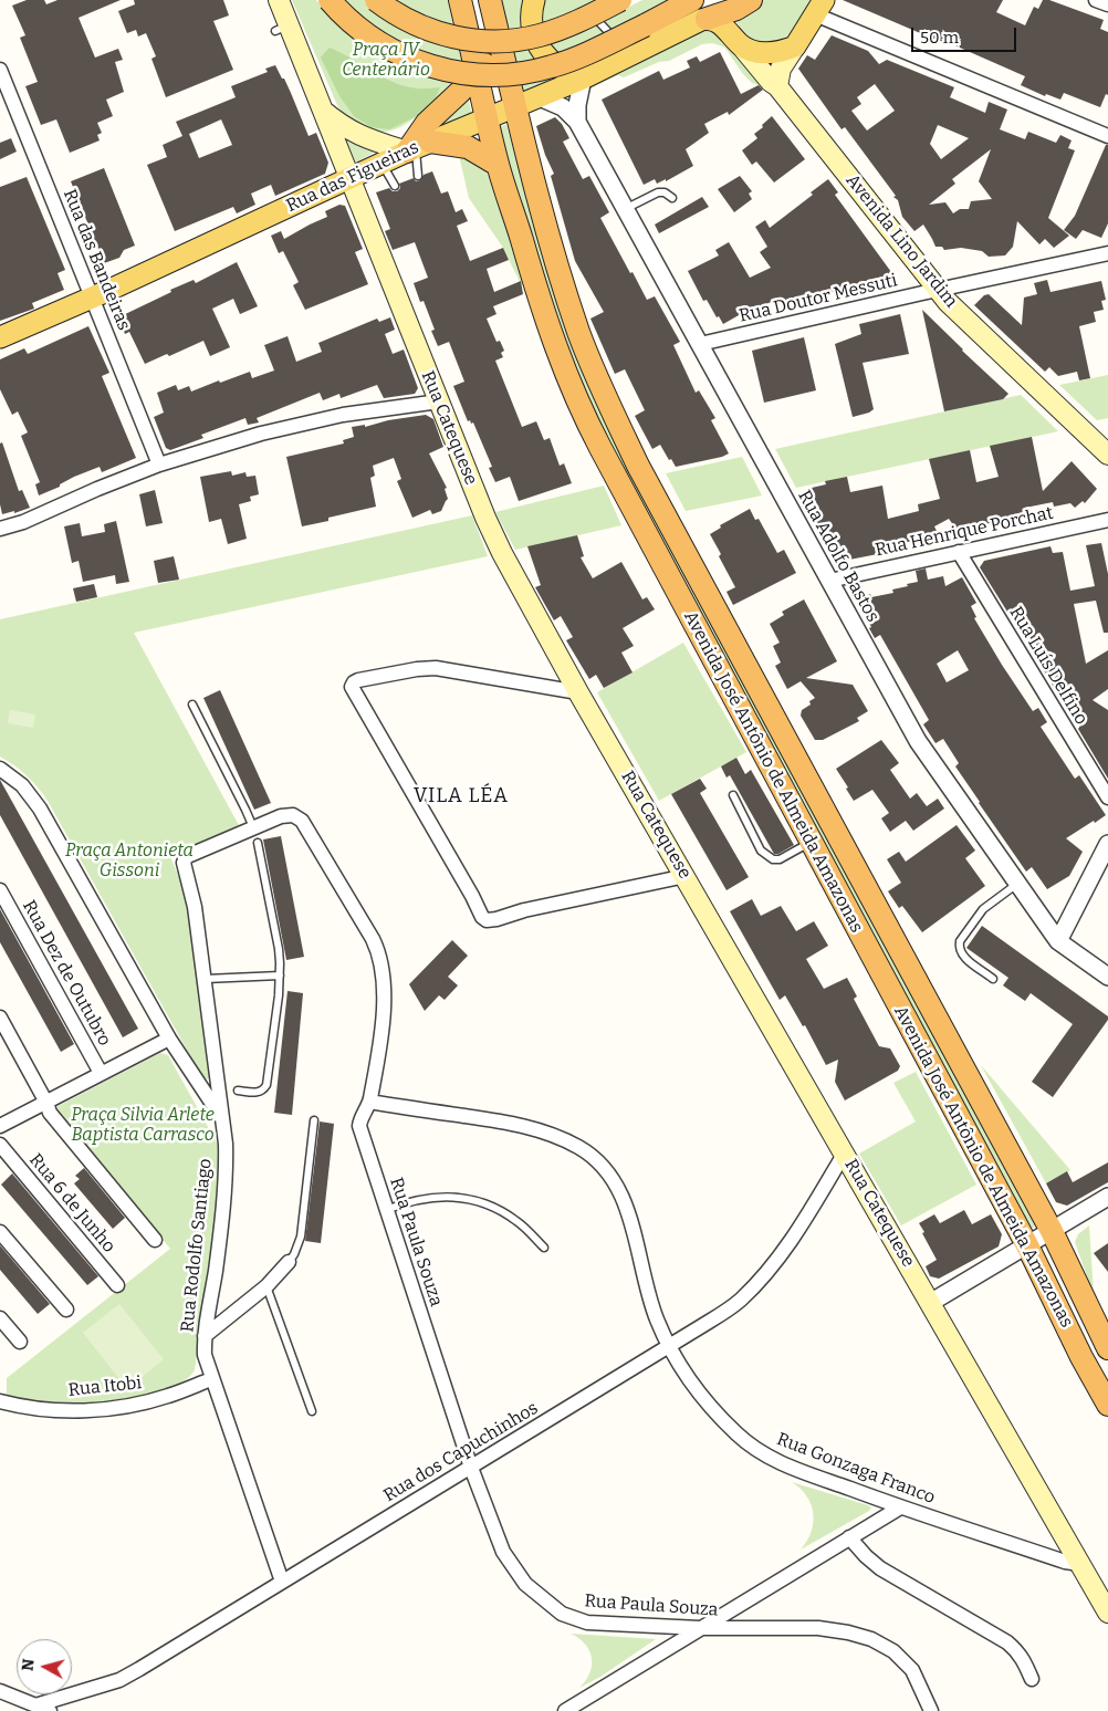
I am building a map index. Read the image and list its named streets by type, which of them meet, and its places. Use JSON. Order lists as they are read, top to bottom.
{
  "streets": {
    "highway": ["Avenida José Antônio de Almeida Amazonas"],
    "main road": ["Rua das Figueiras", "Avenida Lino Jardim", "Rua Catequese"],
    "street": [
      "Rua das Bandeiras",
      "Rua Doutor Messuti",
      "Rua Henrique Porchat",
      "Rua Adolfo Bastos",
      "Rua Luís Delfino",
      "Rua Dez de Outubro",
      "Rua 6 de Junho",
      "Rua Paula Souza",
      "Rua Rodolfo Santiago",
      "Rua Itobi",
      "Rua dos Capuchinhos",
      "Rua Gonzaga Franco"
    ]
  },
  "crossings": [
    ["Rua das Figueiras", "Avenida Lino Jardim"],
    ["Rua das Figueiras", "Rua das Bandeiras"],
    ["Rua das Figueiras", "Rua Catequese"],
    ["Rua das Figueiras", "Rua Adolfo Bastos"],
    ["Rua das Figueiras", "Avenida José Antônio de Almeida Amazonas"],
    ["Avenida Lino Jardim", "Rua Doutor Messuti"],
    ["Rua Doutor Messuti", "Rua Adolfo Bastos"],
    ["Rua Catequese", "Rua dos Capuchinhos"],
    ["Rua Catequese", "Rua Gonzaga Franco"],
    ["Rua Henrique Porchat", "Rua Adolfo Bastos"],
    ["Rua Henrique Porchat", "Rua Luís Delfino"],
    ["Rua Paula Souza", "Rua dos Capuchinhos"],
    ["Rua Paula Souza", "Rua Gonzaga Franco"],
    ["Rua Rodolfo Santiago", "Rua Itobi"],
    ["Rua Rodolfo Santiago", "Rua dos Capuchinhos"],
    ["Rua dos Capuchinhos", "Rua Gonzaga Franco"]
  ],
  "districts": ["VILA LÉA"],
  "parks": ["Praça IV Centenário", "Praça Antonieta Gissoni", "Praça Silvia Arlete Baptista Carrasco"],
  "scale_bar": "50 m",
  "north": "left"
}
